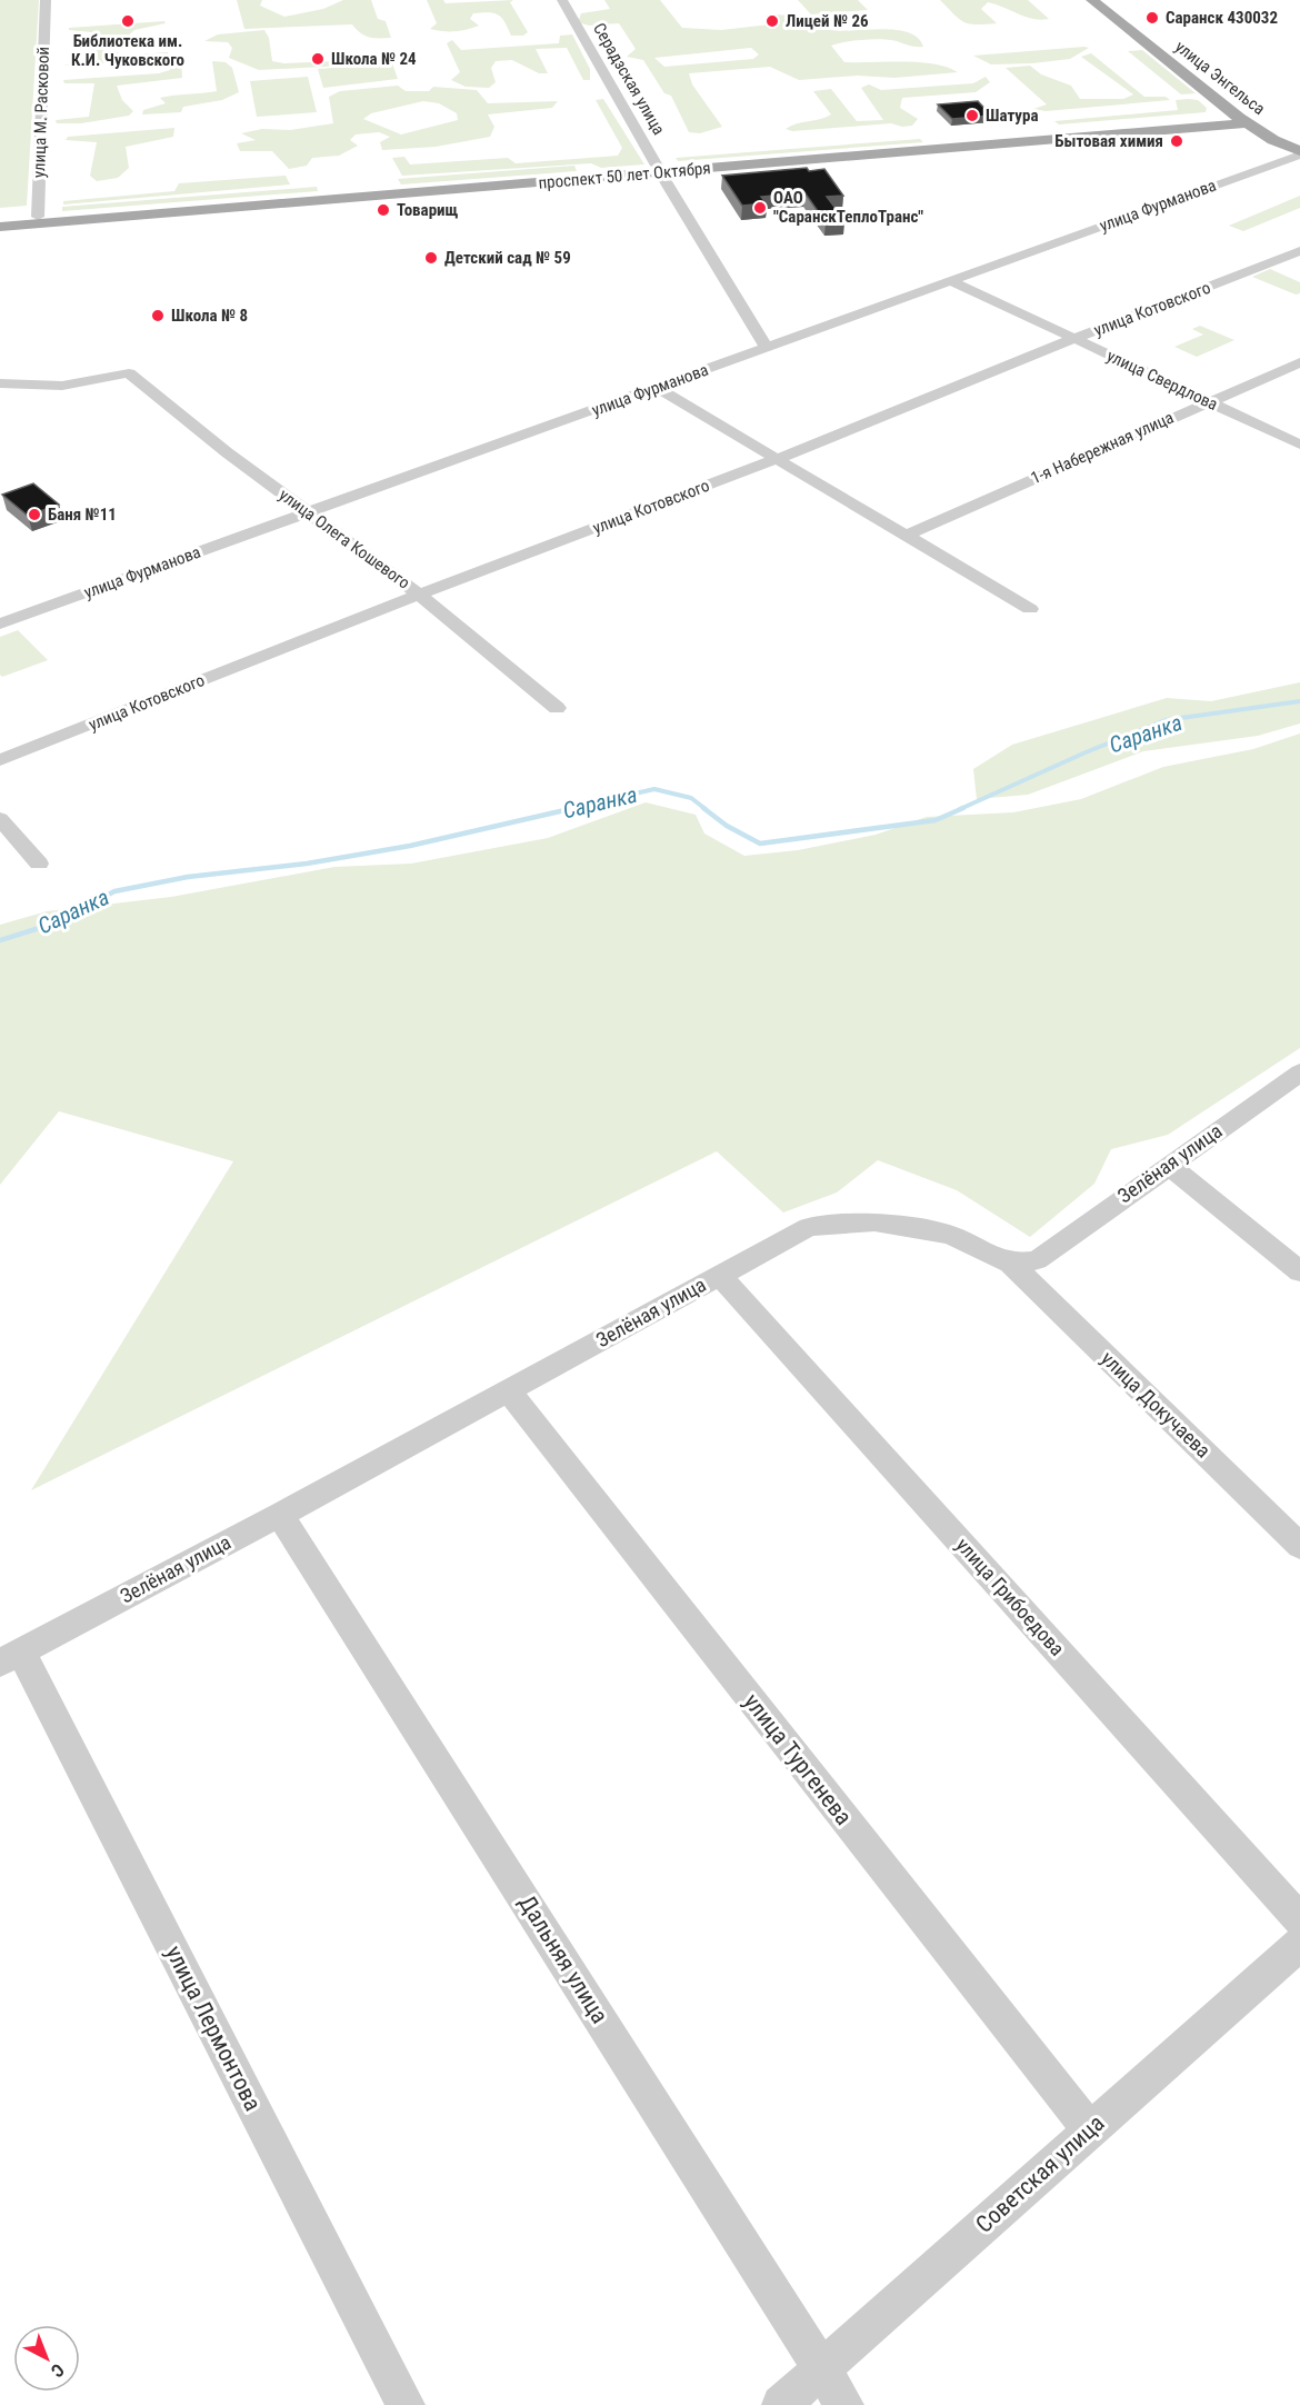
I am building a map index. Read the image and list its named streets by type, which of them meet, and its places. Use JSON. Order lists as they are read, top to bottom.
{
  "streets": {
    "main road": ["улица Энгельса", "проспект 50 лет Октября"],
    "street": [
      "Серадзская улица",
      "улица М. Расковой",
      "улица Фурманова",
      "улица Котовского",
      "улица Свердлова",
      "1-я Набережная улица",
      "улица Олега Кошевого",
      "Зелёная улица",
      "улица Докучаева",
      "улица Грибоедова",
      "улица Тургенева",
      "Дальняя улица",
      "улица Лермонтова",
      "Советская улица"
    ]
  },
  "crossings": [
    ["улица Энгельса", "проспект 50 лет Октября"],
    ["улица Энгельса", "улица Фурманова"],
    ["Серадзская улица", "проспект 50 лет Октября"],
    ["Серадзская улица", "улица Фурманова"],
    ["улица М. Расковой", "проспект 50 лет Октября"],
    ["улица Фурманова", "улица Свердлова"],
    ["улица Фурманова", "улица Олега Кошевого"],
    ["улица Котовского", "улица Свердлова"],
    ["улица Котовского", "улица Олега Кошевого"],
    ["улица Свердлова", "1-я Набережная улица"],
    ["Зелёная улица", "улица Докучаева"],
    ["Зелёная улица", "улица Грибоедова"],
    ["Зелёная улица", "улица Тургенева"],
    ["Зелёная улица", "Дальняя улица"],
    ["Зелёная улица", "улица Лермонтова"],
    ["улица Тургенева", "Советская улица"],
    ["Дальняя улица", "Советская улица"]
  ],
  "water": ["Саранка"],
  "places": [
    "Саранск 430032",
    "Библиотека им. К.И. Чуковского",
    "Лицей № 26",
    "Школа № 24",
    "Шатура",
    "Бытовая химия",
    "ОАО \"СаранскТеплоТранс\"",
    "Товарищ",
    "Детский сад № 59",
    "Школа № 8",
    "Баня №11"
  ],
  "north": "bottom right"
}
